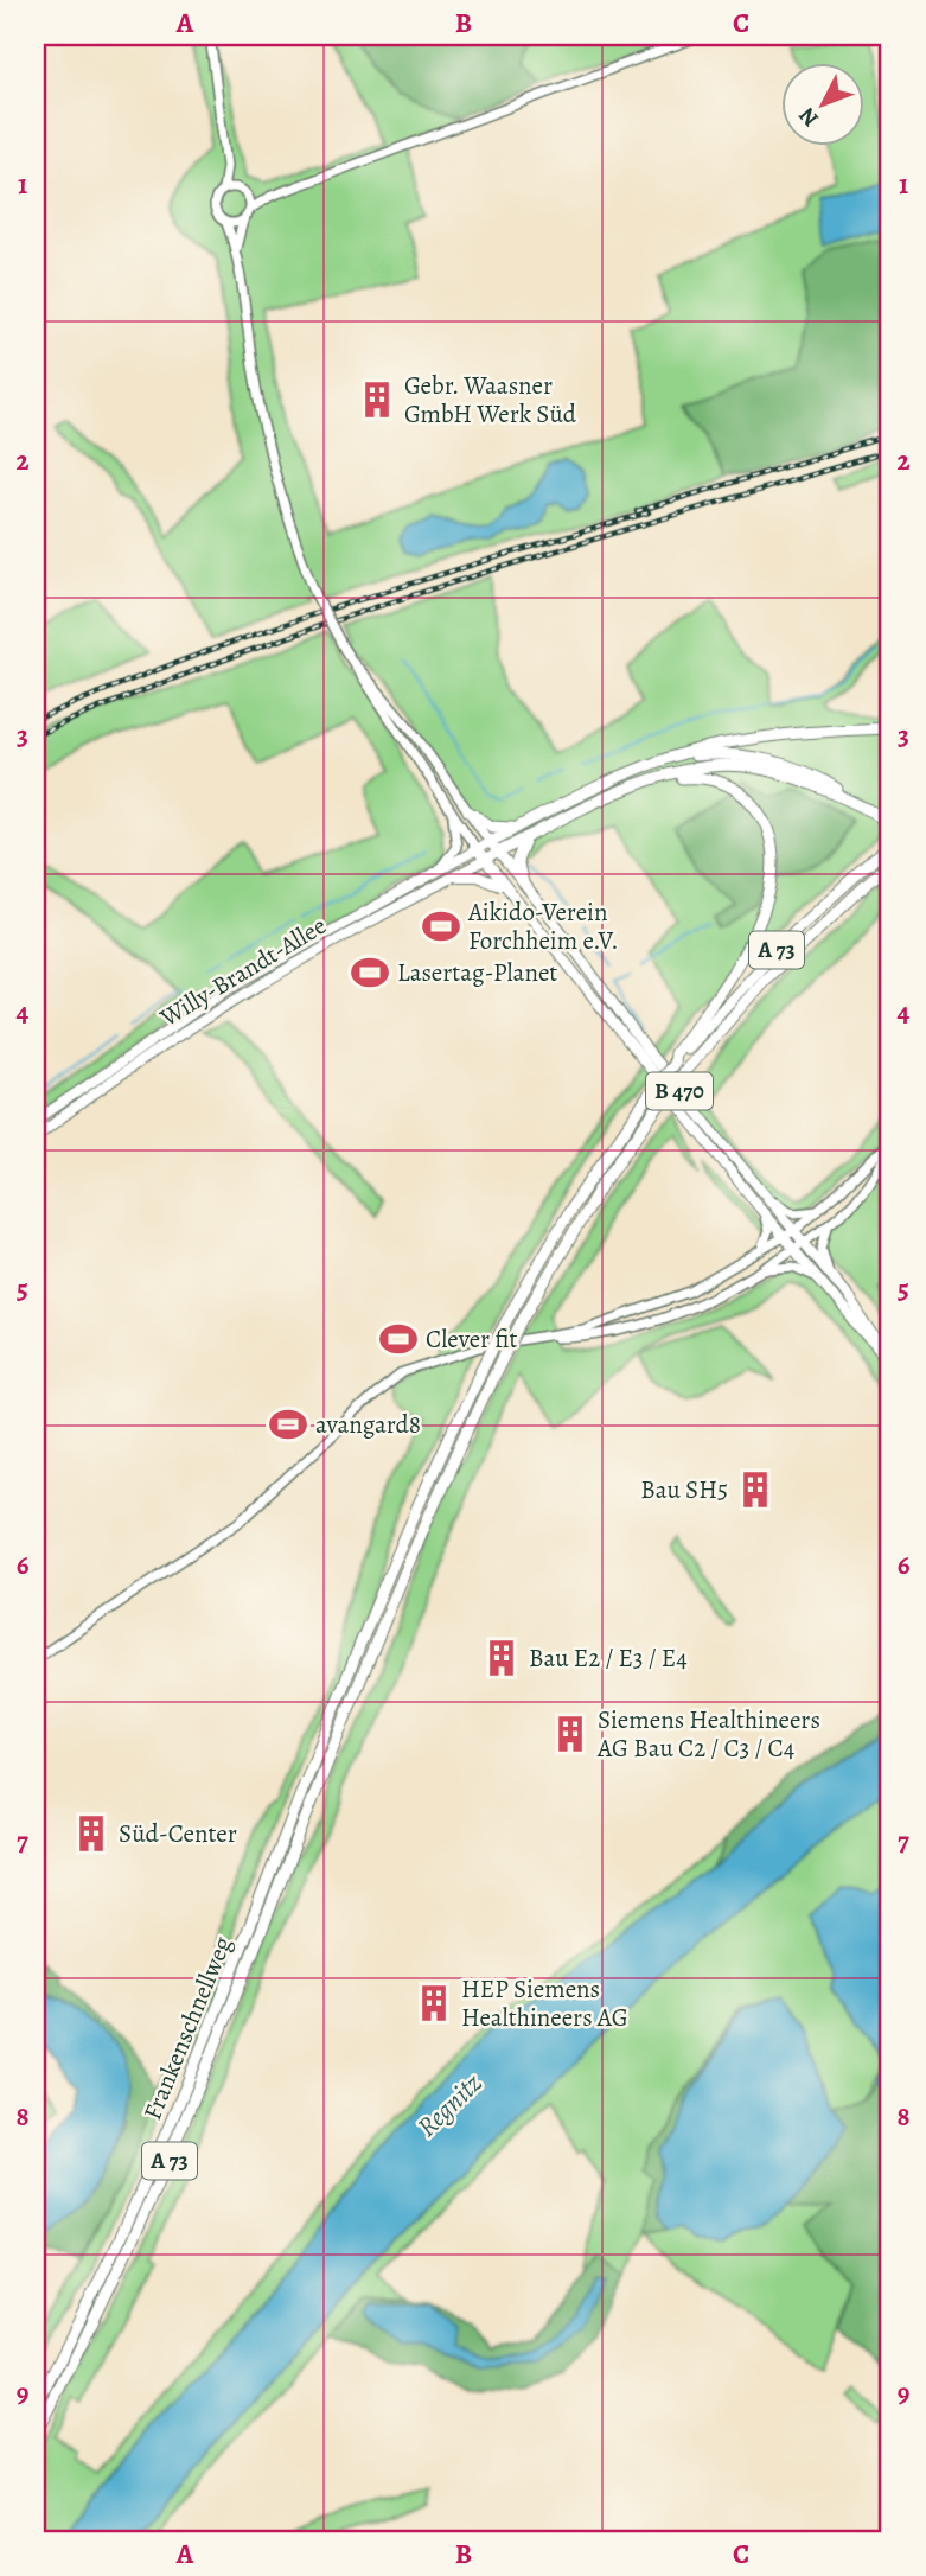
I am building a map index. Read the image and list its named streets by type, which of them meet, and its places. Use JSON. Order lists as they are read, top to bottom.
{
  "streets": {
    "highway": ["A 73", "Frankenschnellweg"],
    "main road": ["Willy-Brandt-Allee", "B 470"]
  },
  "crossings": [
    ["A 73", "Frankenschnellweg"],
    ["Willy-Brandt-Allee", "B 470"]
  ],
  "water": ["Regnitz"],
  "places": {
    "building": [
      "Gebr. Waasner GmbH Werk Süd",
      "Bau SH5",
      "Bau E2 / E3 / E4",
      "Siemens Healthineers AG Bau C2 / C3 / C4",
      "Süd-Center",
      "HEP Siemens Healthineers AG"
    ],
    "sports": [
      "Aikido-Verein Forchheim e.V.",
      "Lasertag-Planet",
      "Clever fit",
      "avangard8"
    ]
  },
  "north": "bottom left",
  "grid": {
    "columns": ["A", "B", "C"],
    "rows": [
      "1",
      "2",
      "3",
      "4",
      "5",
      "6",
      "7",
      "8",
      "9"
    ]
  }
}
